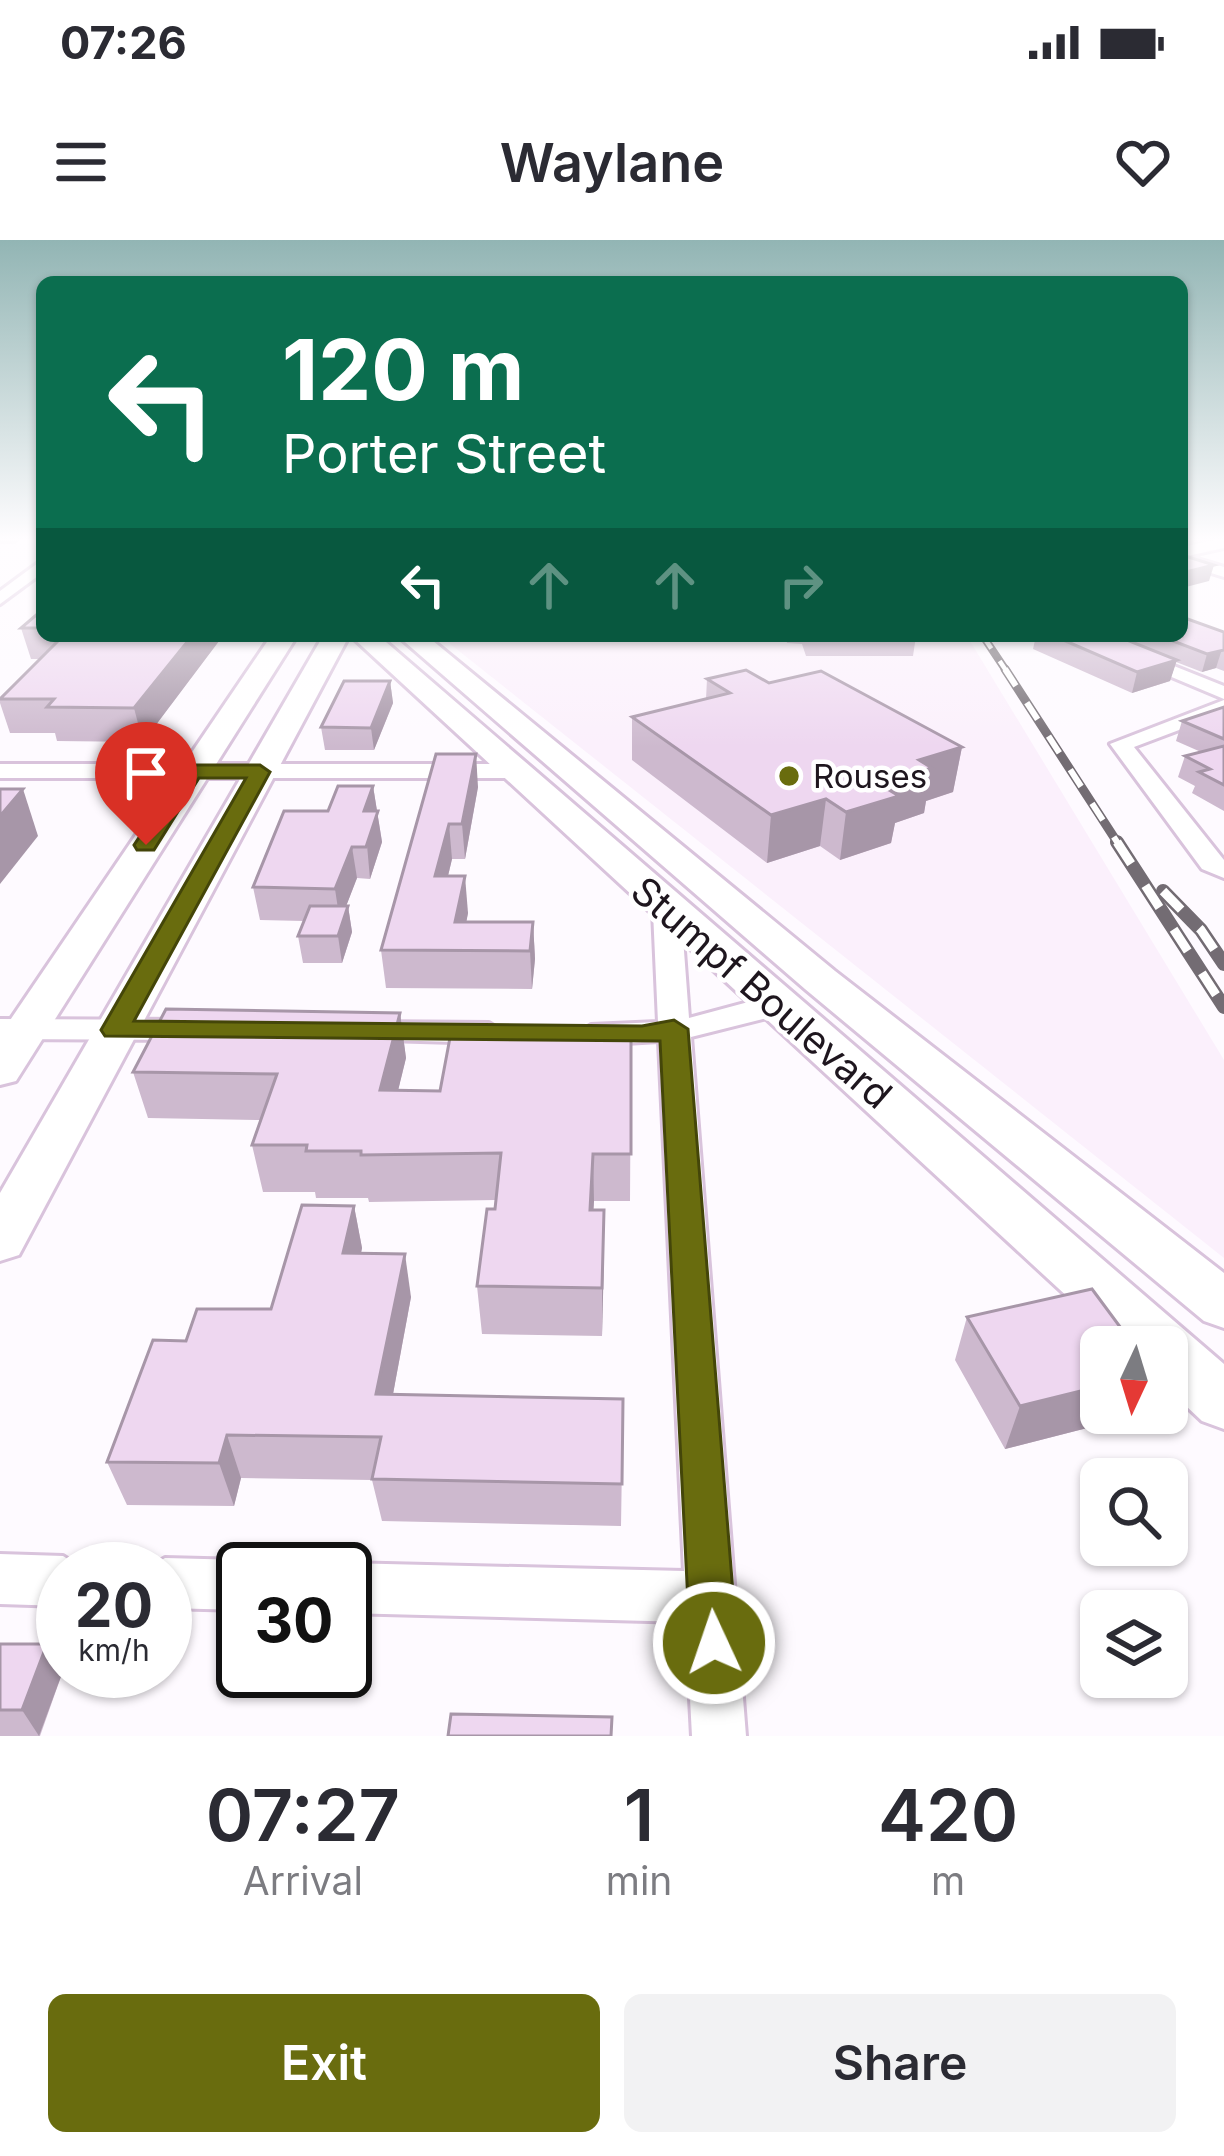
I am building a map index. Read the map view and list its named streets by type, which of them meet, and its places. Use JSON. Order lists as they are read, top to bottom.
{
  "streets": {
    "main road": ["Stumpf Boulevard"]
  },
  "places": ["Rouses"],
  "north": "bottom",
  "page": {
    "status": "07:26",
    "header": "Waylane",
    "turn": ["120 m", "Porter Street"],
    "speed": "20 km/h",
    "limit": "30",
    "eta": [
      "07:27",
      "Arrival",
      "1",
      "min",
      "420",
      "m"
    ],
    "buttons": ["Exit", "Share"]
  }
}
